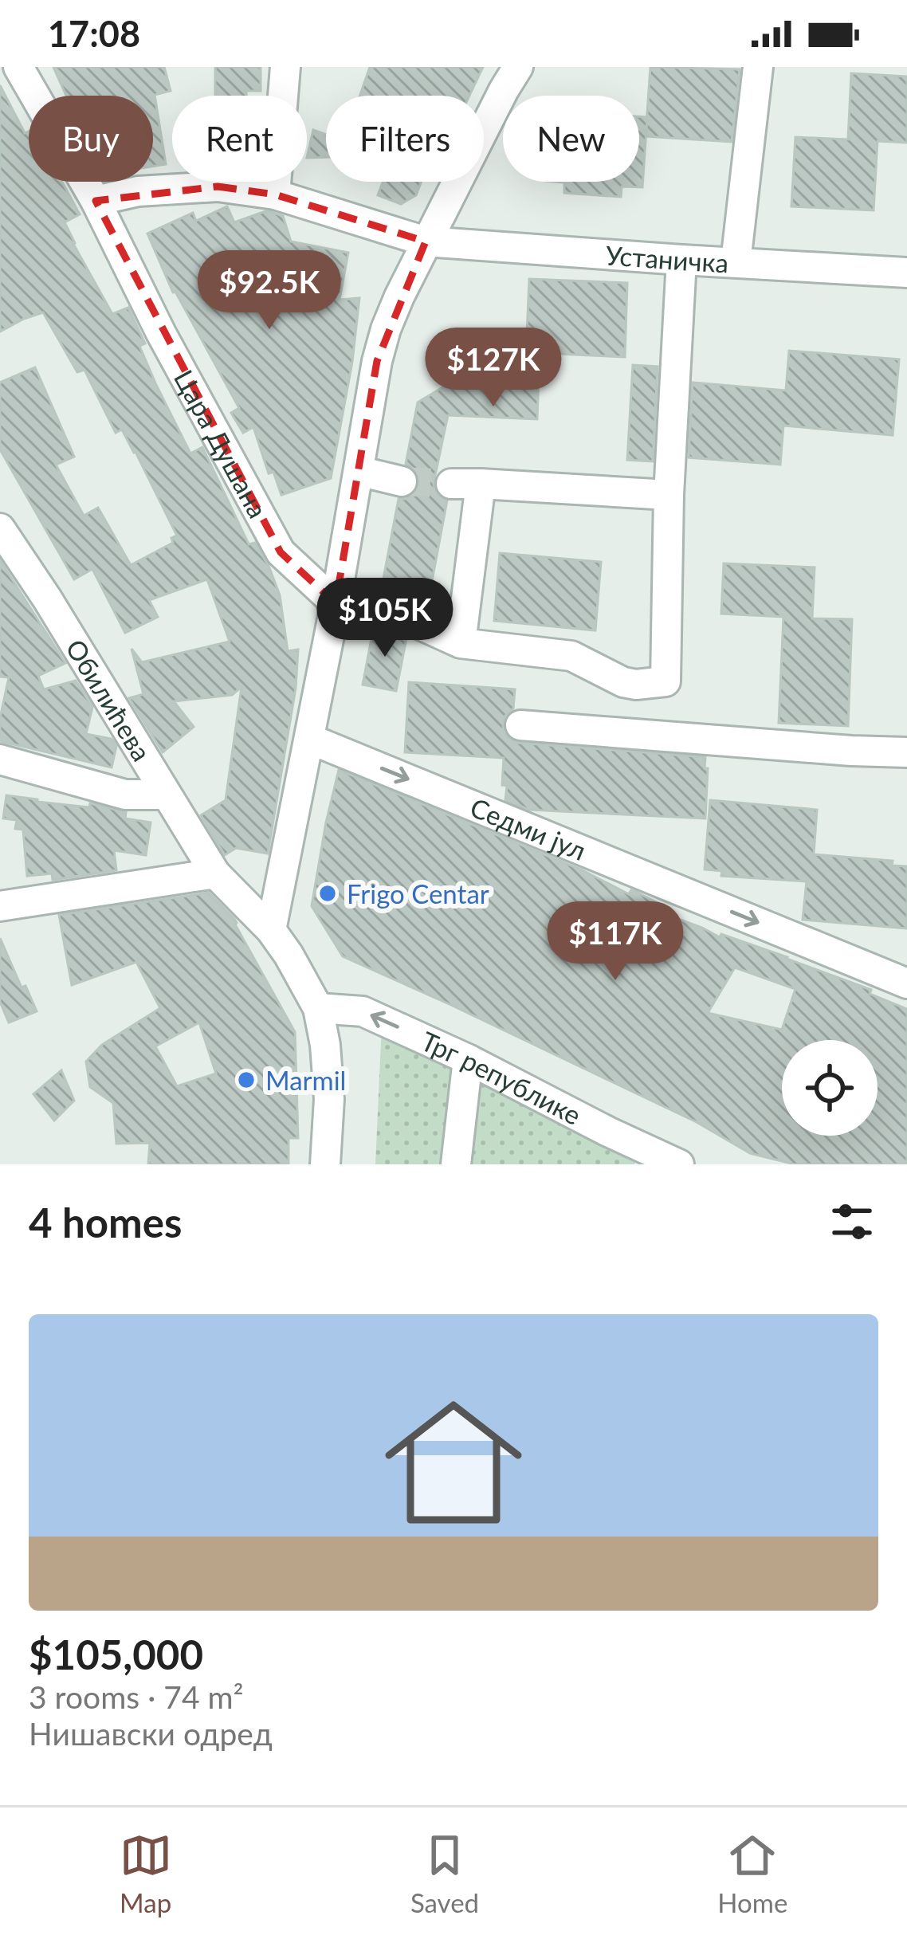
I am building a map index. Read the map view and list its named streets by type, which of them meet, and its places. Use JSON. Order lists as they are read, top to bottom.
{
  "streets": {
    "street": [
      "Устаничка",
      "Цара Душана",
      "Обилићева",
      "Седми јул",
      "Трг републике"
    ]
  },
  "crossings": [
    ["Устаничка", "Цара Душана"]
  ],
  "one_way": ["Трг републике"],
  "places": ["Frigo Centar", "Marmil"],
  "page": {
    "status": "17:08",
    "chip": [
      "Buy",
      "Rent",
      "Filters",
      "New"
    ],
    "price": [
      "$92.5K",
      "$127K",
      "$105K",
      "$117K"
    ],
    "heading": "4 homes",
    "list": [
      {
        "name": "$105,000",
        "note": "3 rooms · 74 m² · Нишавски одред"
      }
    ],
    "tabs": ["Map", "Saved", "Home"]
  }
}
